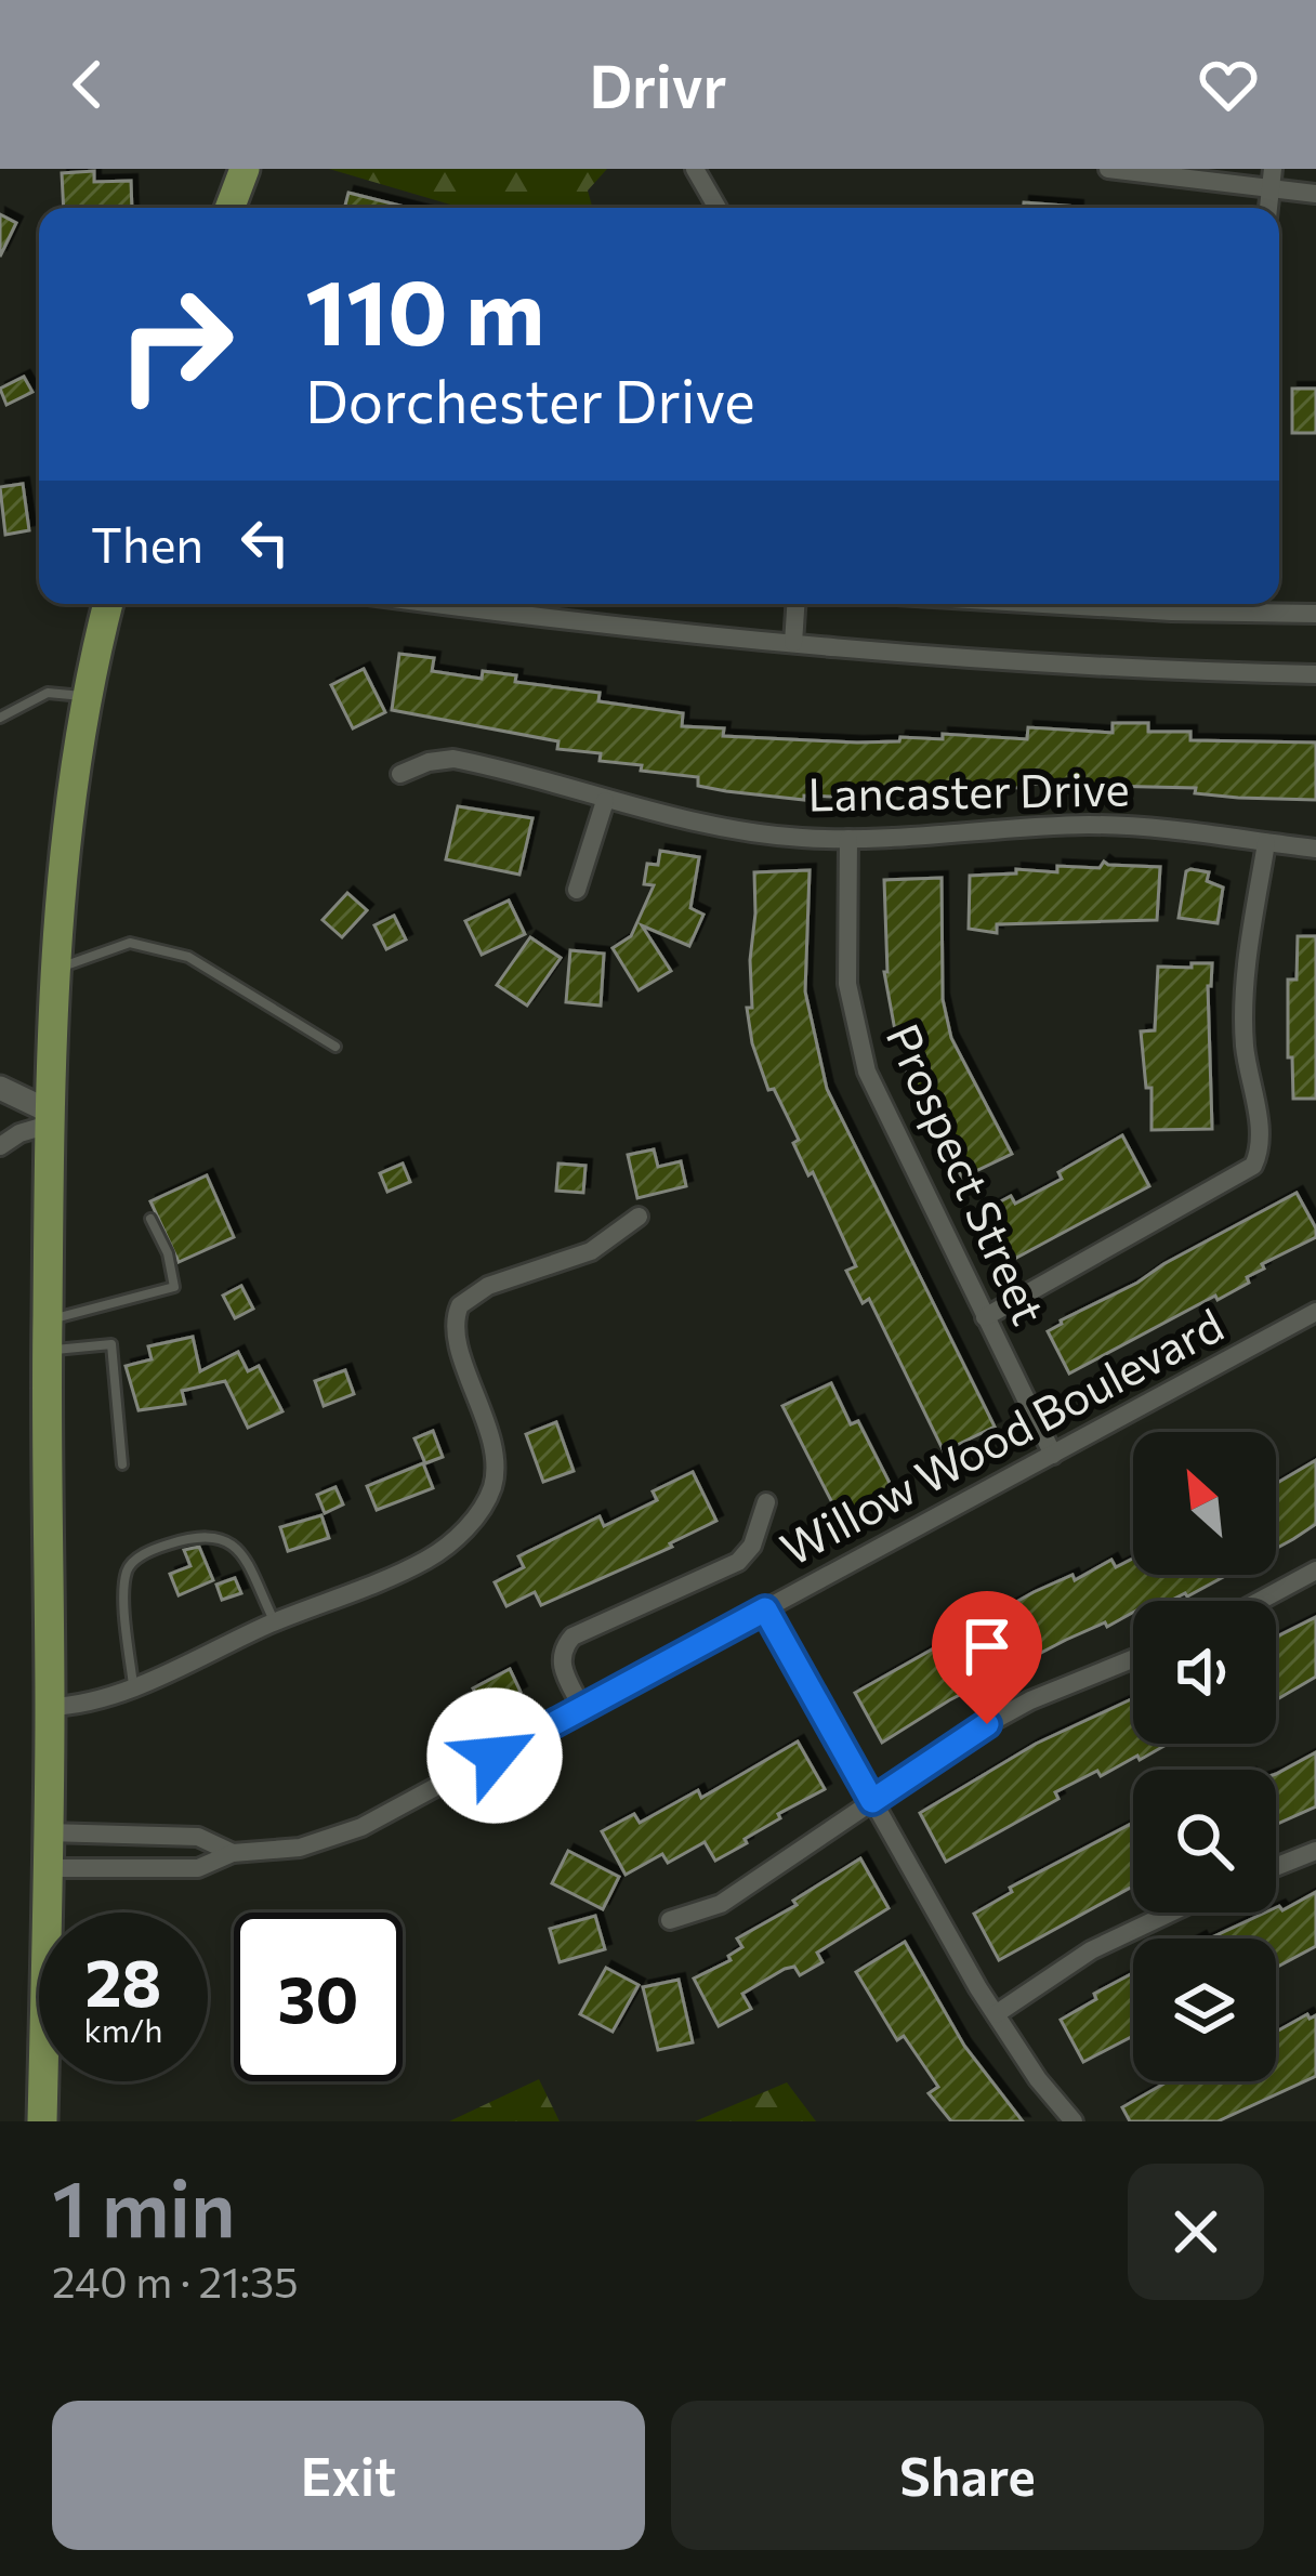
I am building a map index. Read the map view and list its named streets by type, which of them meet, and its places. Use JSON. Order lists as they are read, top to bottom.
{
  "streets": {
    "street": ["Lancaster Drive", "Prospect Street", "Willow Wood Boulevard"]
  },
  "crossings": [
    ["Lancaster Drive", "Prospect Street"],
    ["Prospect Street", "Willow Wood Boulevard"]
  ],
  "north": "top left",
  "page": {
    "header": "Drivr",
    "turn": ["110 m", "Dorchester Drive"],
    "then": "Then",
    "speed": "28 km/h",
    "limit": "30",
    "heading": ["1 min", "240 m · 21:35"],
    "buttons": ["Exit", "Share"]
  }
}
